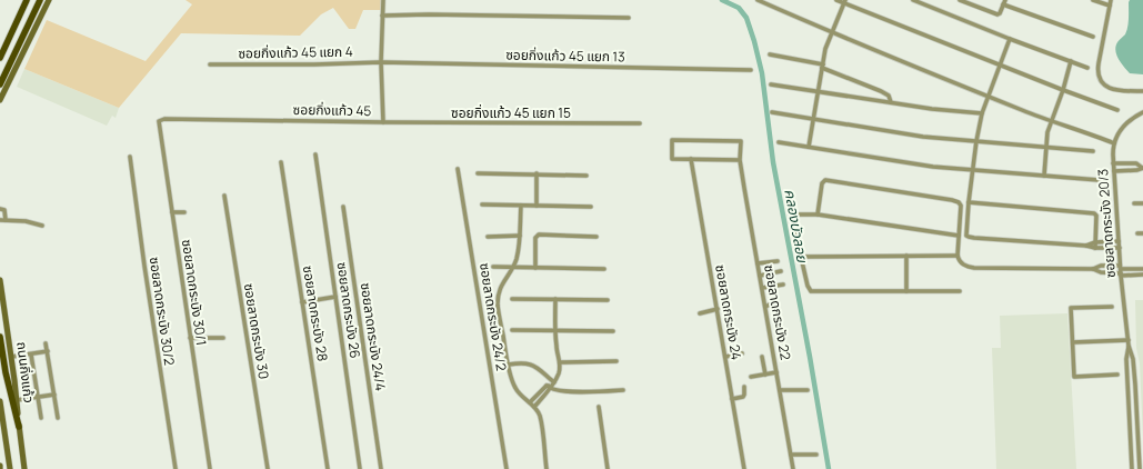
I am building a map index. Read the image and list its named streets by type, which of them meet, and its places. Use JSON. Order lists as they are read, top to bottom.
{
  "streets": {
    "main road": ["ถนนกิ่งแก้ว"],
    "street": [
      "ซอยกิ่งแก้ว 45 แยก 4",
      "ซอยกิ่งแก้ว 45 แยก 13",
      "ซอยกิ่งแก้ว 45",
      "ซอยกิ่งแก้ว 45 แยก 15",
      "ซอยลาดกระบัง 20/3",
      "ซอยลาดกระบัง 30/1",
      "ซอยลาดกระบัง 26",
      "ซอยลาดกระบัง 30/2",
      "ซอยลาดกระบัง 24",
      "ซอยลาดกระบัง 22",
      "ซอยลาดกระบัง 28",
      "ซอยลาดกระบัง 24/2",
      "ซอยลาดกระบัง 30",
      "ซอยลาดกระบัง 24/4"
    ]
  },
  "crossings": [
    ["ซอยกิ่งแก้ว 45 แยก 4", "ซอยกิ่งแก้ว 45 แยก 13"],
    ["ซอยกิ่งแก้ว 45 แยก 4", "ซอยกิ่งแก้ว 45"],
    ["ซอยกิ่งแก้ว 45 แยก 13", "ซอยกิ่งแก้ว 45"],
    ["ซอยกิ่งแก้ว 45", "ซอยกิ่งแก้ว 45 แยก 15"],
    ["ซอยกิ่งแก้ว 45", "ซอยลาดกระบัง 30/1"],
    ["ซอยลาดกระบัง 24", "ซอยลาดกระบัง 22"]
  ],
  "water": ["คลองบัวลอย"]
}
